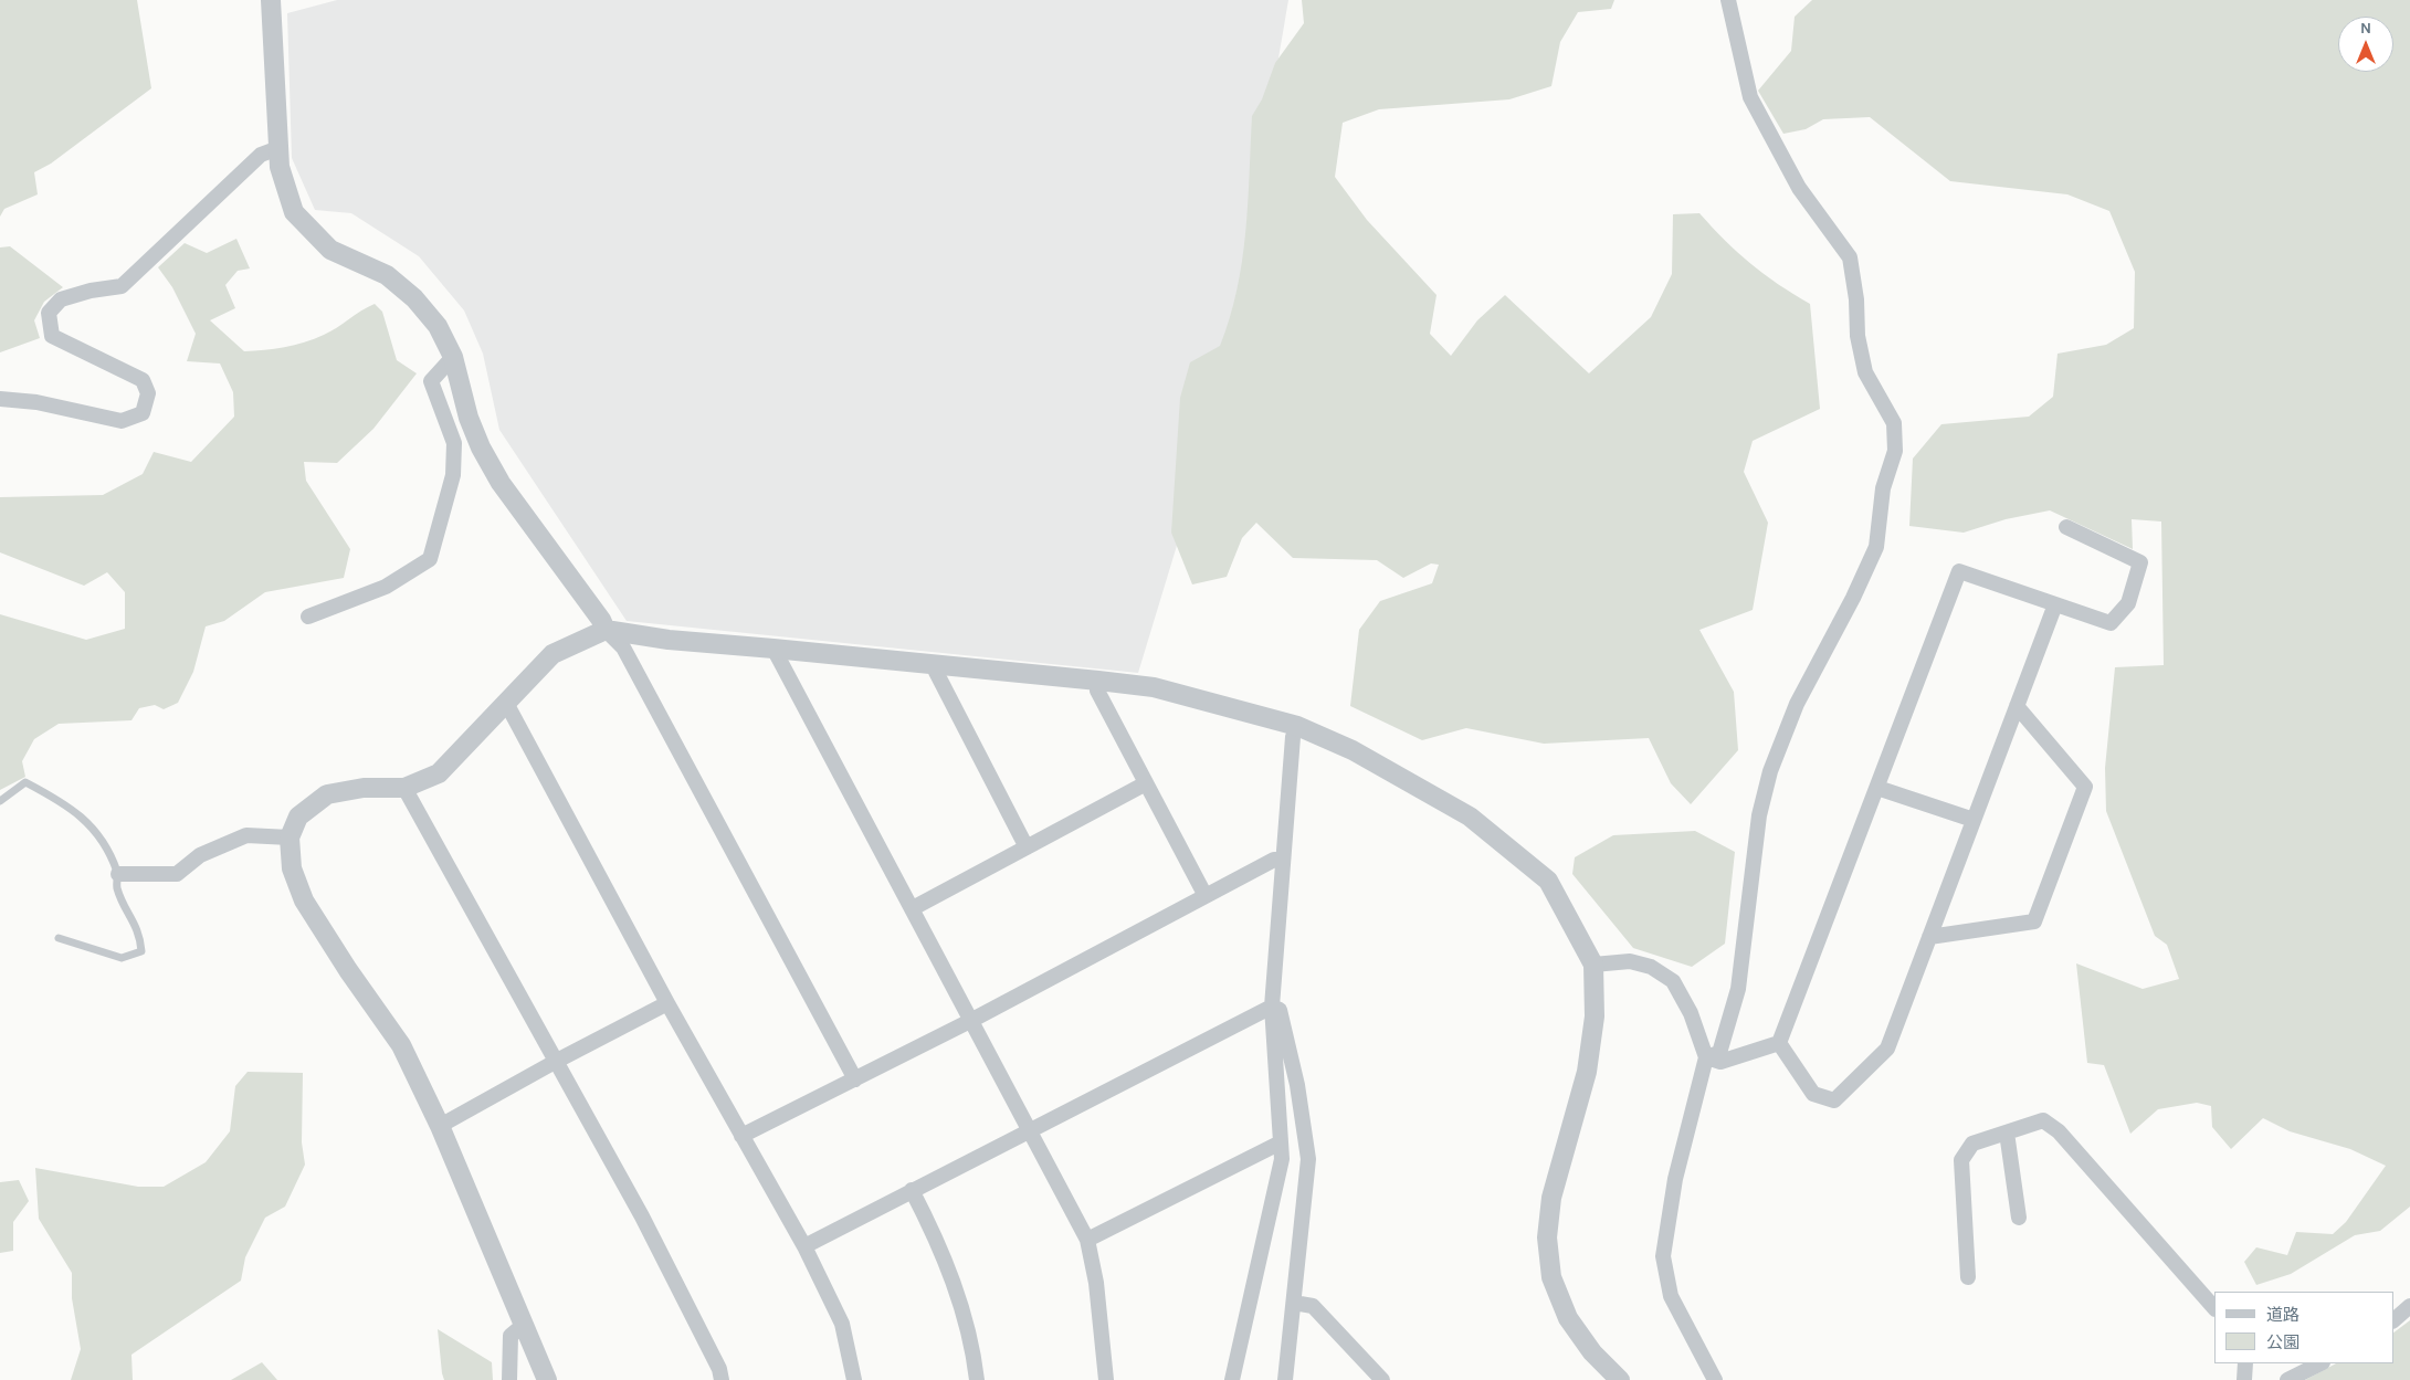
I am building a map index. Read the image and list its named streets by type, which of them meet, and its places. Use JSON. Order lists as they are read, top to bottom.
{
  "legend": ["道路", "公園"],
  "north": "top"
}
